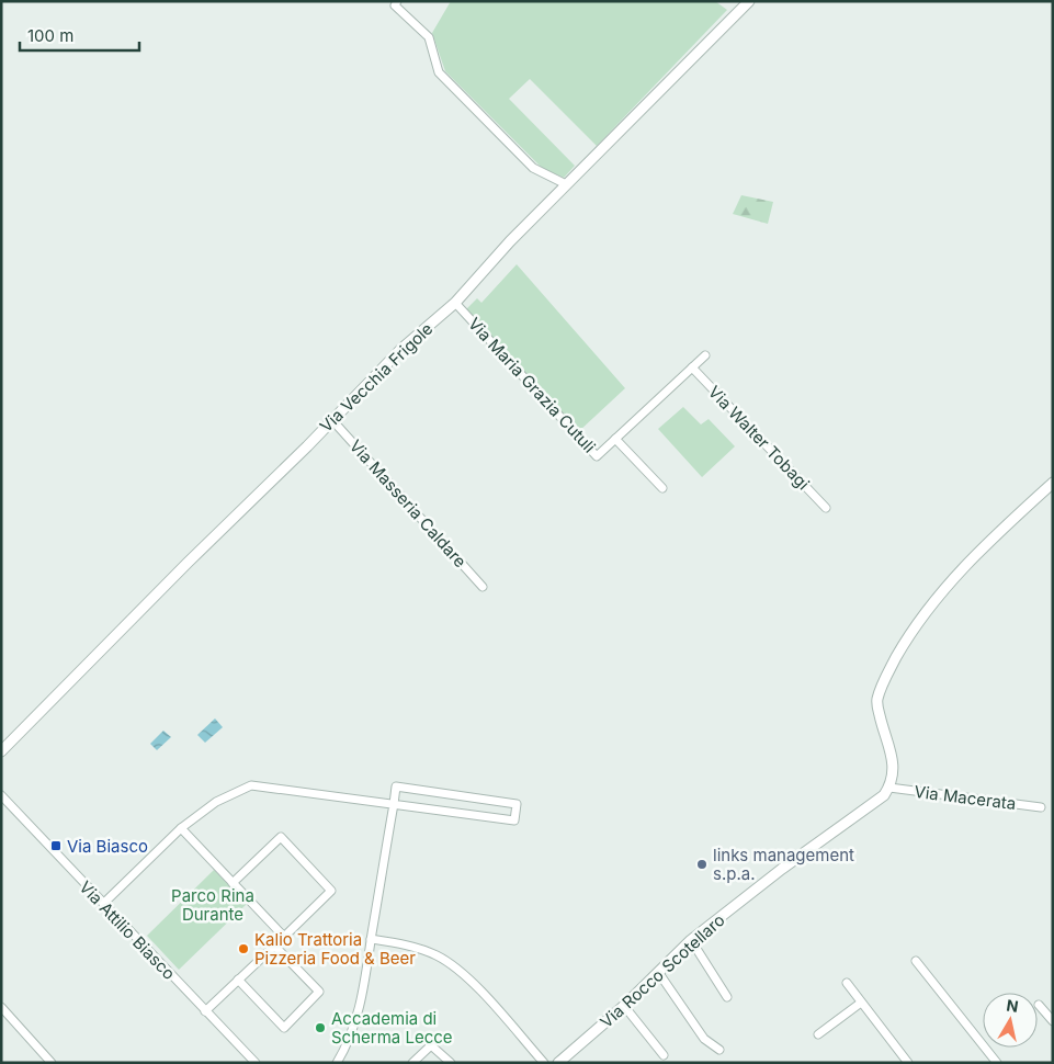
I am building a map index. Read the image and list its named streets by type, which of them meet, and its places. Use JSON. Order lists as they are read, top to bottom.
{
  "streets": {
    "street": [
      "Via Vecchia Frigole",
      "Via Maria Grazia Cutuli",
      "Via Walter Tobagi",
      "Via Masseria Caldare",
      "Via Macerata",
      "Via Attilio Biasco",
      "Via Rocco Scotellaro"
    ]
  },
  "crossings": [
    ["Via Vecchia Frigole", "Via Maria Grazia Cutuli"],
    ["Via Vecchia Frigole", "Via Masseria Caldare"],
    ["Via Maria Grazia Cutuli", "Via Walter Tobagi"],
    ["Via Macerata", "Via Rocco Scotellaro"]
  ],
  "parks": ["Parco Rina Durante"],
  "places": {
    "transit": ["Via Biasco"],
    "other": ["links management s.p.a.", "Kalio Trattoria Pizzeria Food & Beer", "Accademia di Scherma Lecce"]
  },
  "scale_bar": "100 m",
  "north": "top"
}
